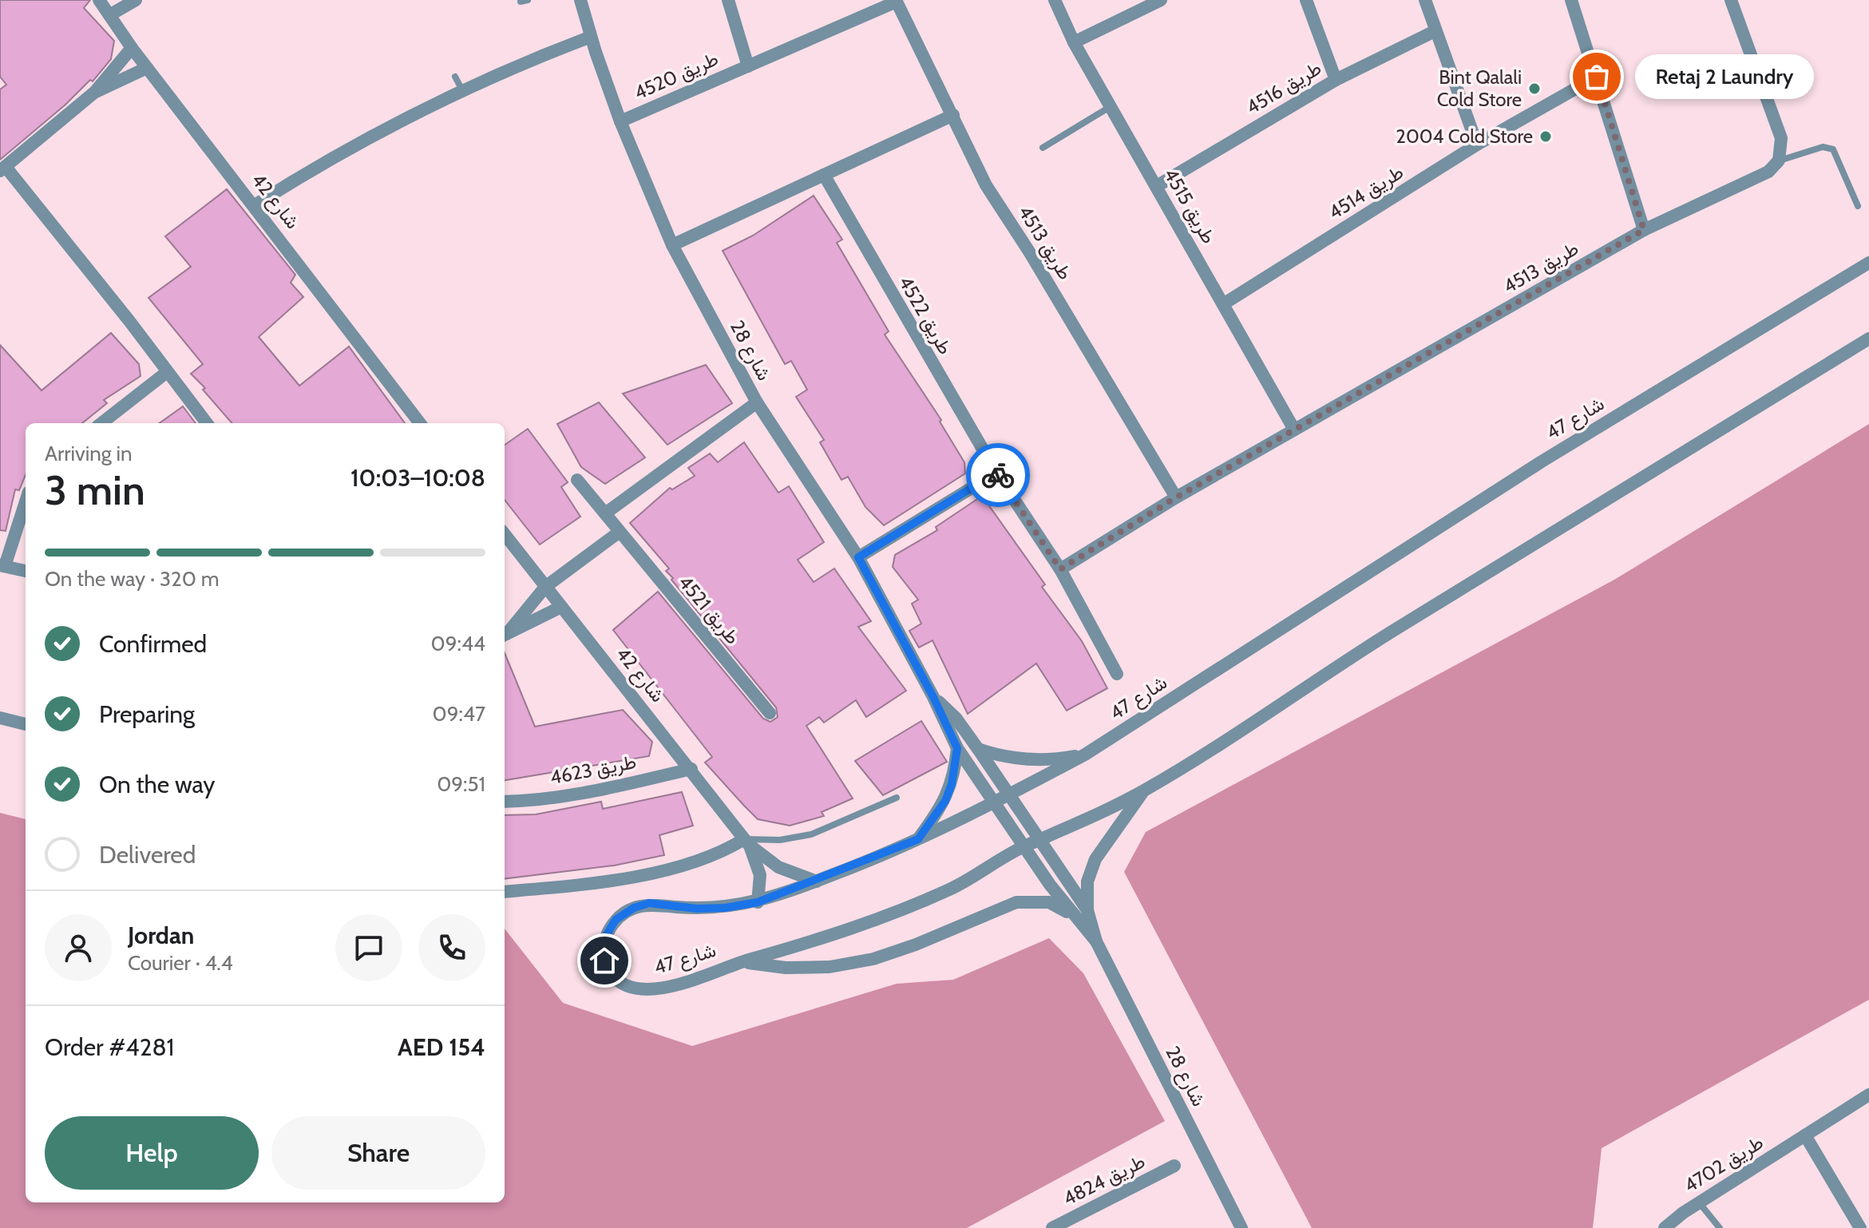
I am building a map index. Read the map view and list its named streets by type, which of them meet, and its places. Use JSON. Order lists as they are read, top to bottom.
{
  "streets": {
    "street": [
      "طريق 4520",
      "طريق 4516",
      "طريق 4514",
      "شارع 42",
      "طريق 4515",
      "طريق 4513",
      "طريق 4522",
      "شارع 28",
      "شارع 47",
      "طريق 4521",
      "طريق 4623",
      "طريق 4702",
      "طريق 4824"
    ]
  },
  "crossings": [
    ["طريق 4520", "طريق 4513"],
    ["طريق 4520", "شارع 28"],
    ["طريق 4516", "طريق 4515"],
    ["طريق 4514", "طريق 4515"],
    ["شارع 42", "شارع 47"],
    ["شارع 42", "طريق 4623"],
    ["طريق 4515", "طريق 4513"],
    ["طريق 4513", "طريق 4522"],
    ["شارع 28", "شارع 47"]
  ],
  "places": ["Retaj 2 Laundry", "Bint Qalali Cold Store", "2004 Cold Store"],
  "page": {
    "bubble": "Retaj 2 Laundry",
    "heading": ["3 min", "Arriving in", "10:03–10:08"],
    "panel": [
      "Jordan",
      "Courier · 4.4",
      "Order #4281",
      "AED 154"
    ],
    "bar": "On the way · 320 m",
    "list": [
      ["Confirmed", "09:44"],
      ["Preparing", "09:47"],
      ["On the way", "09:51"],
      "Delivered"
    ],
    "buttons": ["Help", "Share"]
  }
}
